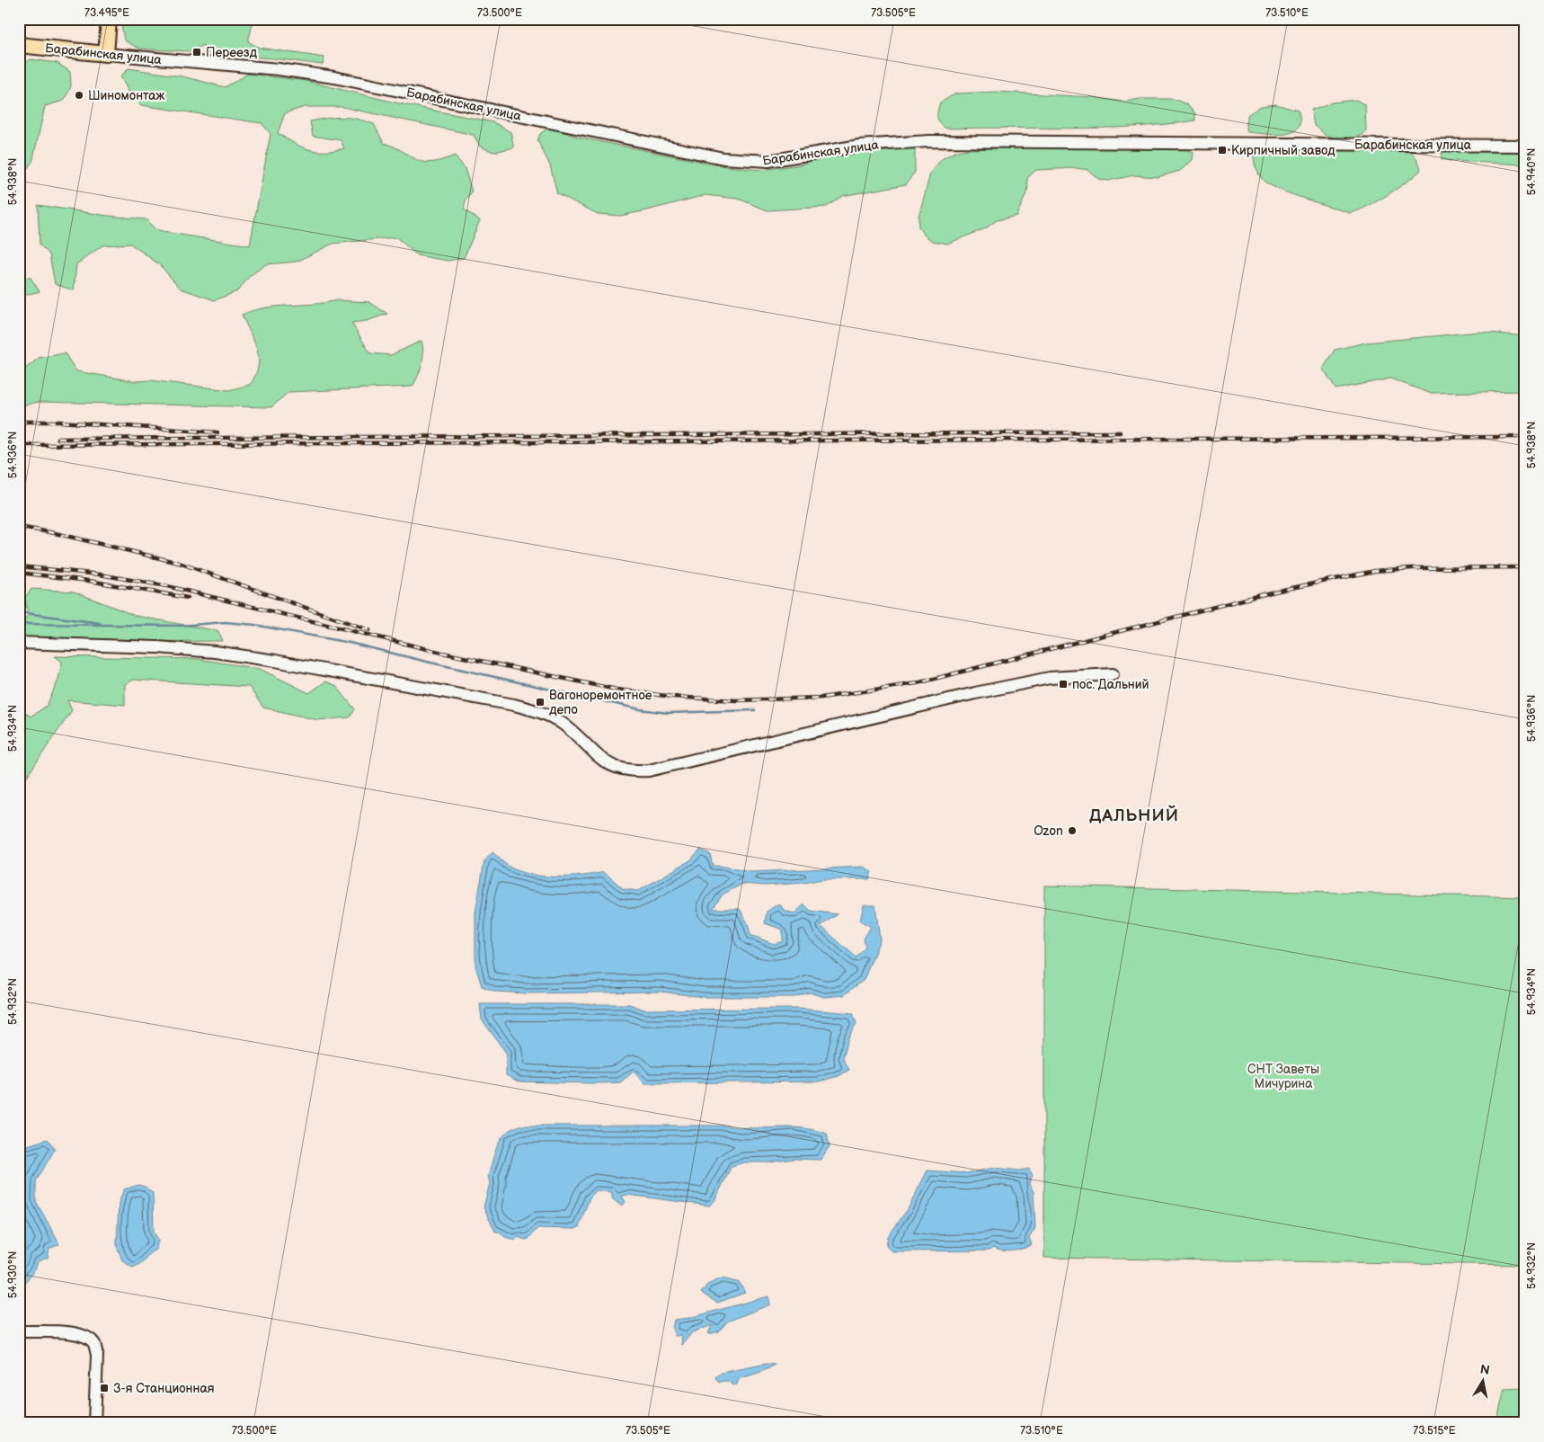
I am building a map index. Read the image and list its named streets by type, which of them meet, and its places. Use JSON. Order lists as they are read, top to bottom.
{
  "streets": {
    "main road": ["Барабинская улица"]
  },
  "districts": ["ДАЛЬНИЙ"],
  "parks": ["СНТ Заветы Мичурина"],
  "places": {
    "transit": [
      "Переезд",
      "Кирпичный завод",
      "пос. Дальний",
      "Вагоноремонтное депо",
      "3-я Станционная"
    ],
    "other": ["Шиномонтаж", "Ozon"]
  },
  "north": "top",
  "coordinates": [
    "73.495°E",
    "73.500°E",
    "73.505°E",
    "73.510°E",
    "54.940°N",
    "54.938°N",
    "54.936°N",
    "54.934°N",
    "54.932°N",
    "54.930°N",
    "73.515°E"
  ]
}
